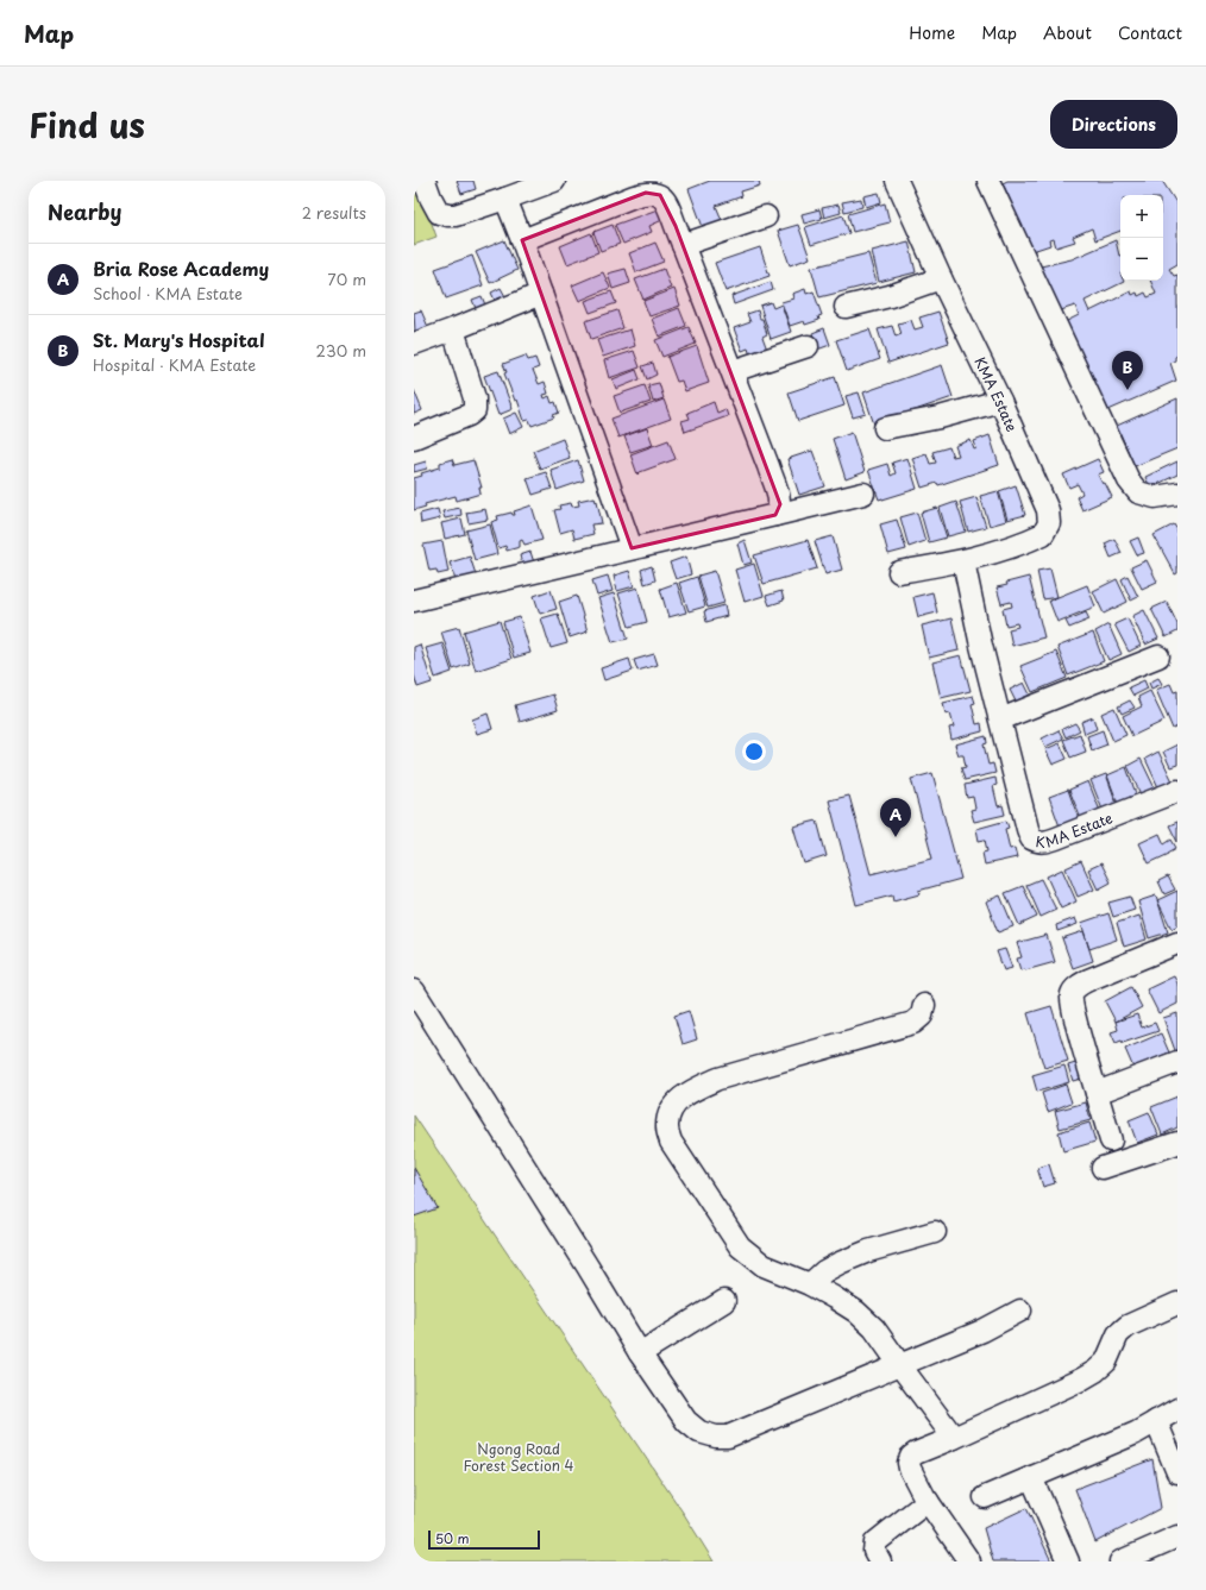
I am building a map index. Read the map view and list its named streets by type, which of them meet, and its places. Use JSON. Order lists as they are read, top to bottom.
{
  "streets": {
    "street": ["KMA Estate"]
  },
  "parks": ["Ngong Road Forest Section 4"],
  "scale_bar": "50 m",
  "page": {
    "header": "Map",
    "nav": [
      "Home",
      "Map",
      "About",
      "Contact"
    ],
    "title": "Find us",
    "buttons": "Directions",
    "heading": ["Nearby", "2 results"],
    "map_buttons": ["+", "−"],
    "list": [
      {
        "mark": "A",
        "name": "Bria Rose Academy",
        "note": "School · KMA Estate",
        "value": "70 m"
      },
      {
        "mark": "B",
        "name": "St. Mary's Hospital",
        "note": "Hospital · KMA Estate",
        "value": "230 m"
      }
    ],
    "pins": ["B", "A"],
    "scale": "50 m"
  }
}
